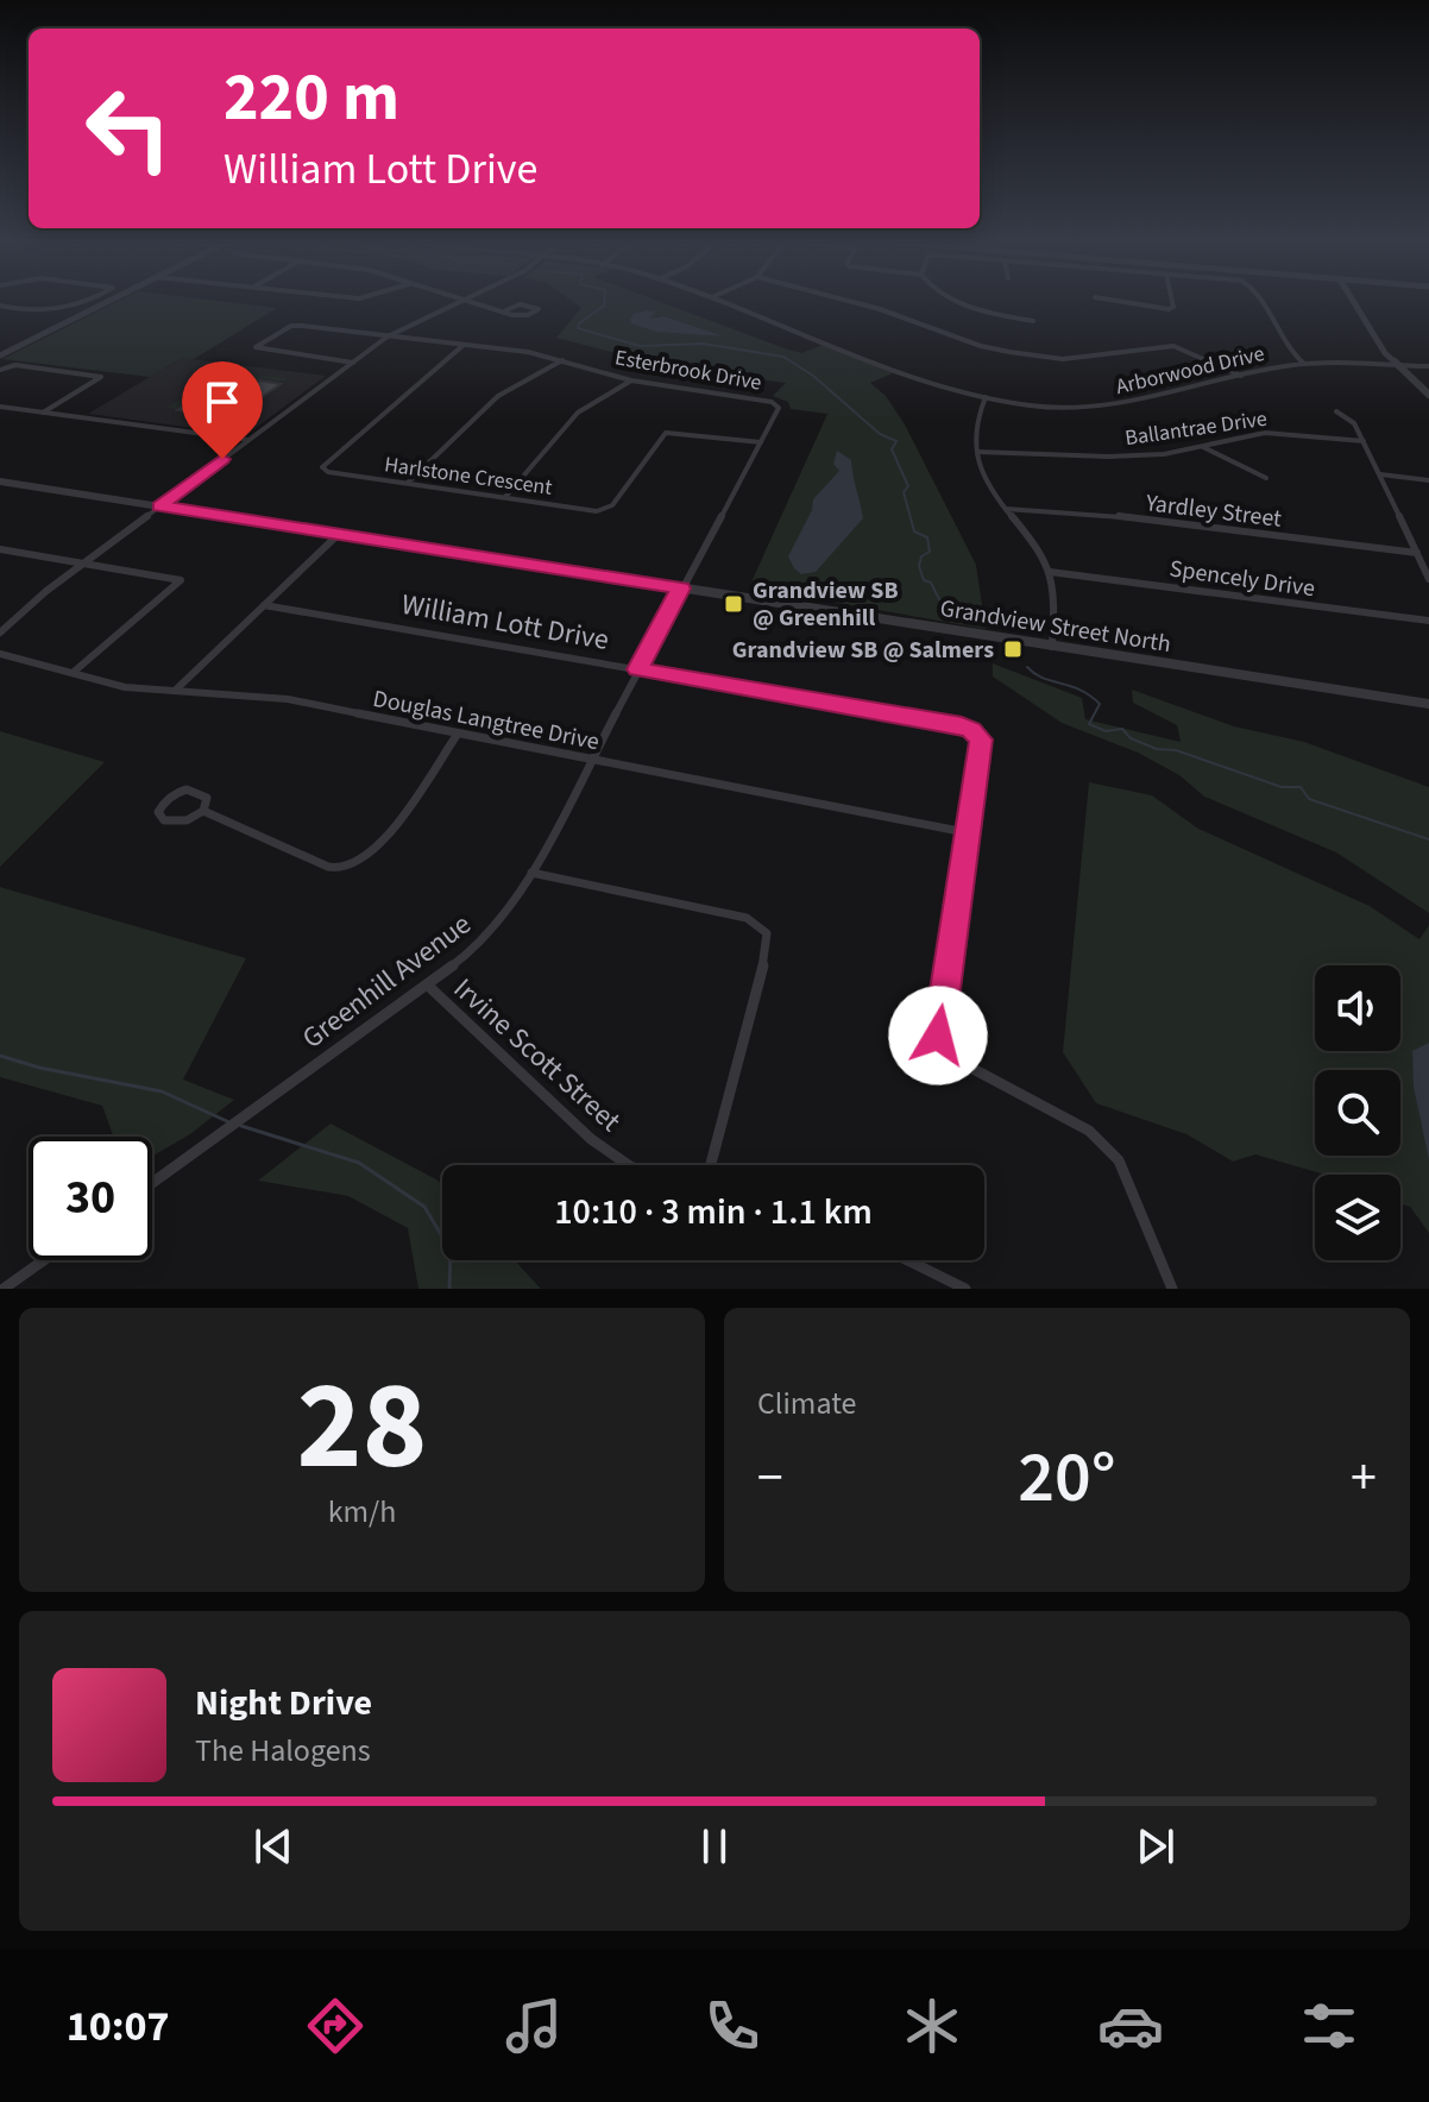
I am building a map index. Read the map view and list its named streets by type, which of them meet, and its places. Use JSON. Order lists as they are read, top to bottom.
{
  "streets": {
    "street": [
      "Esterbrook Drive",
      "Arborwood Drive",
      "Ballantrae Drive",
      "Harlstone Crescent",
      "Yardley Street",
      "Spencely Drive",
      "William Lott Drive",
      "Grandview Street North",
      "Douglas Langtree Drive",
      "Greenhill Avenue",
      "Irvine Scott Street"
    ]
  },
  "crossings": [
    ["Esterbrook Drive", "Harlstone Crescent"],
    ["Esterbrook Drive", "Grandview Street North"],
    ["Esterbrook Drive", "Greenhill Avenue"],
    ["William Lott Drive", "Douglas Langtree Drive"],
    ["William Lott Drive", "Greenhill Avenue"],
    ["Grandview Street North", "Greenhill Avenue"],
    ["Douglas Langtree Drive", "Greenhill Avenue"],
    ["Greenhill Avenue", "Irvine Scott Street"]
  ],
  "places": {
    "transit": ["Grandview SB @ Greenhill", "Grandview SB @ Salmers"]
  },
  "page": {
    "turn": ["220 m", "William Lott Drive"],
    "limit": "30",
    "trip": "10:10 · 3 min · 1.1 km",
    "tile": [
      ["28", "km/h"],
      "Climate"
    ],
    "heat": ["−", "20°", "+"],
    "song": ["Night Drive", "The Halogens"],
    "tabs": "10:07"
  }
}
